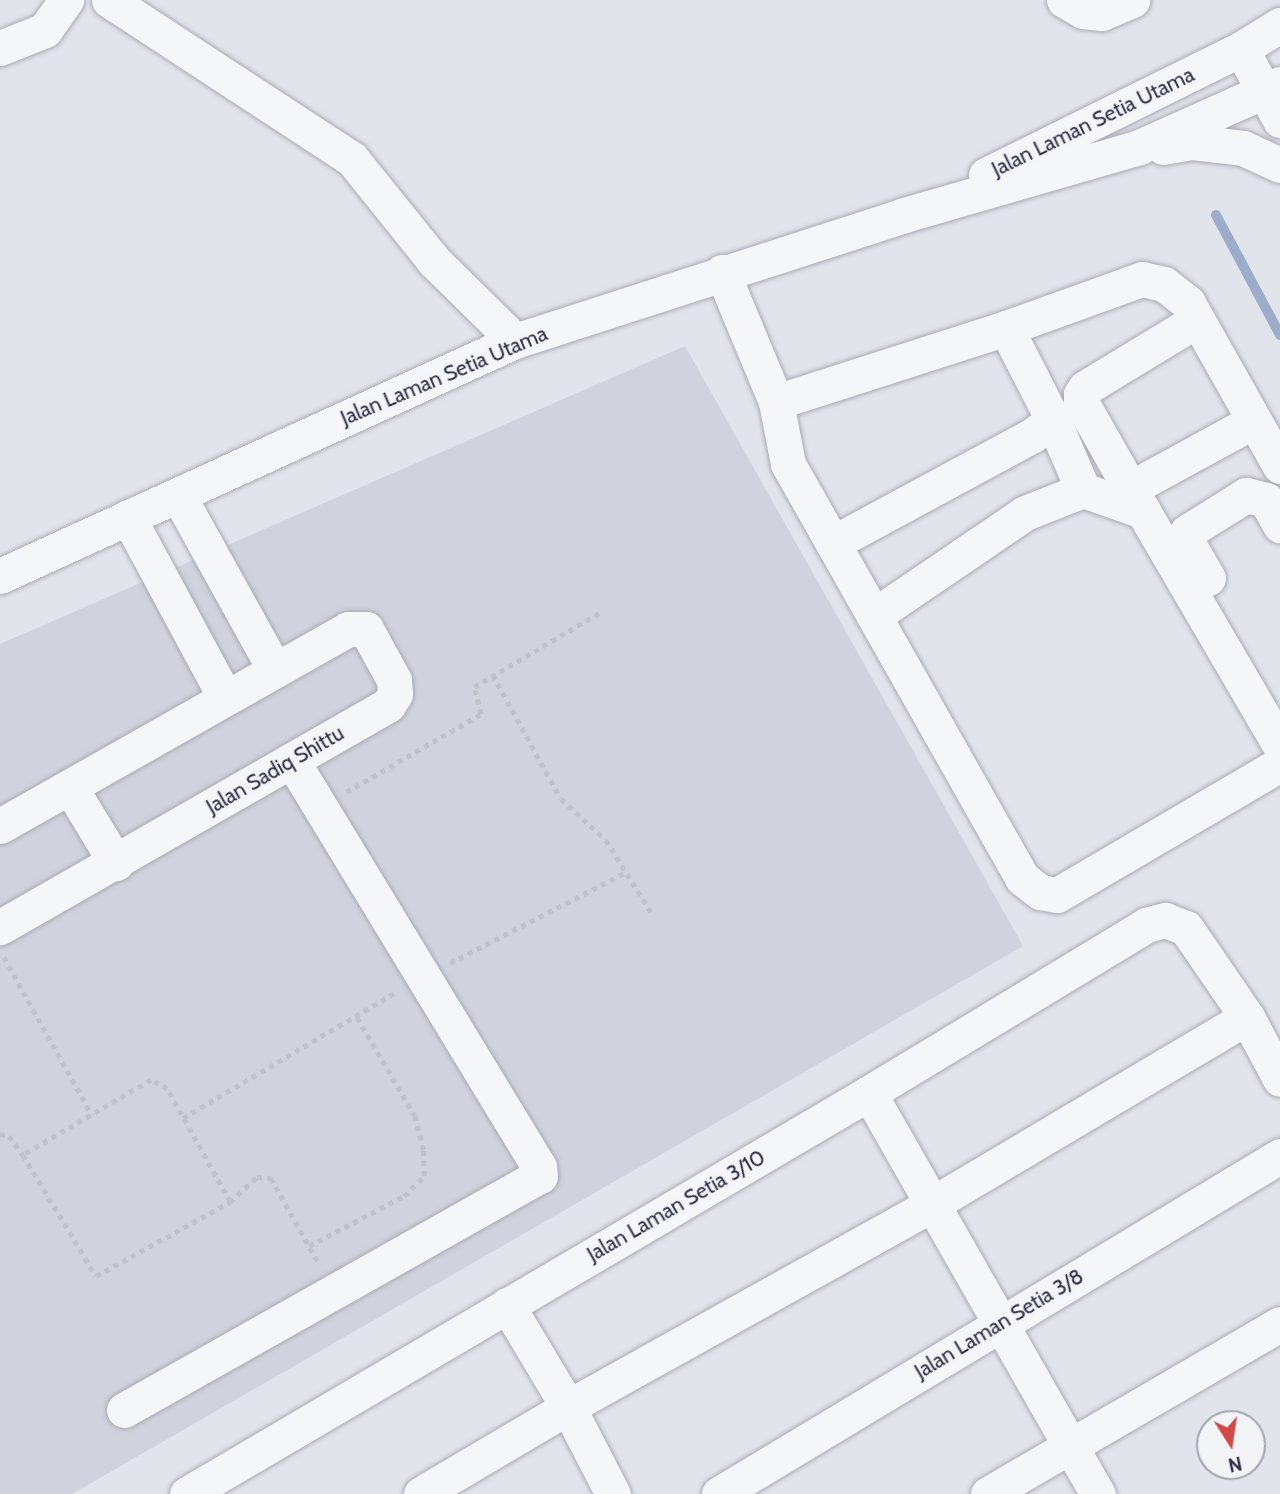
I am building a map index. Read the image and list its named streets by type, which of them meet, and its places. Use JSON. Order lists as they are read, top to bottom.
{
  "streets": {
    "street": [
      "Jalan Laman Setia Utama",
      "Jalan Sadiq Shittu",
      "Jalan Laman Setia 3/10",
      "Jalan Laman Setia 3/8"
    ]
  },
  "north": "bottom"
}
